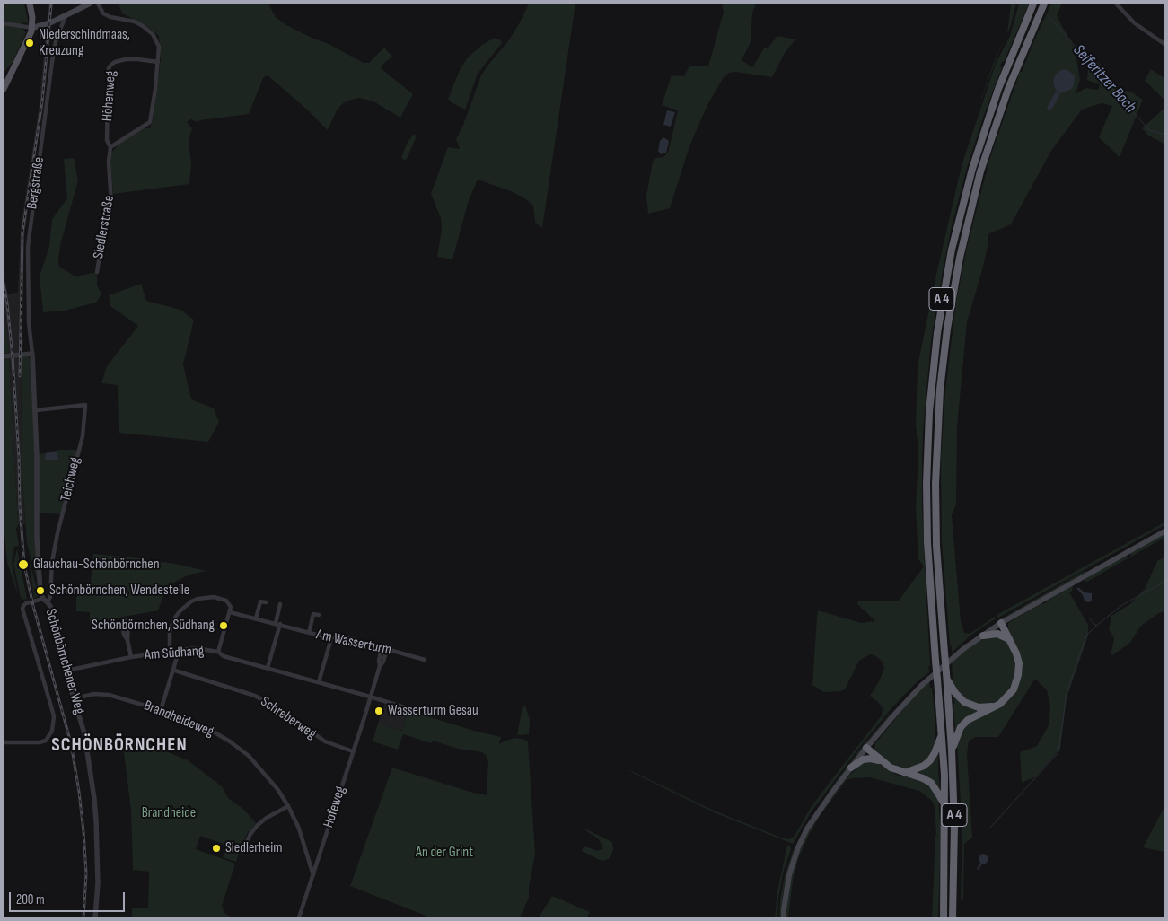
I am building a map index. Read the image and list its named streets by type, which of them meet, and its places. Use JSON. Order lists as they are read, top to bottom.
{
  "streets": {
    "highway": ["A 4"],
    "street": [
      "Höhenweg",
      "Bergstraße",
      "Siedlerstraße",
      "Teichweg",
      "Am Wasserturm",
      "Am Südhang",
      "Schönbörnchener Weg",
      "Schreberweg",
      "Brandheideweg",
      "Hofeweg"
    ]
  },
  "crossings": [
    ["Höhenweg", "Siedlerstraße"],
    ["Bergstraße", "Schönbörnchener Weg"],
    ["Teichweg", "Schönbörnchener Weg"],
    ["Am Wasserturm", "Am Südhang"],
    ["Am Südhang", "Schönbörnchener Weg"],
    ["Am Südhang", "Hofeweg"],
    ["Schönbörnchener Weg", "Brandheideweg"],
    ["Schreberweg", "Hofeweg"],
    ["Brandheideweg", "Hofeweg"]
  ],
  "districts": ["SCHÖNBÖRNCHEN"],
  "water": ["Seiferitzer Bach"],
  "parks": ["Brandheide", "An der Grint"],
  "places": [
    "Niederschindmaas, Kreuzung",
    "Glauchau-Schönbörnchen",
    "Schönbörnchen, Wendestelle",
    "Schönbörnchen, Südhang",
    "Wasserturm Gesau",
    "Siedlerheim"
  ],
  "scale_bar": "200 m"
}
